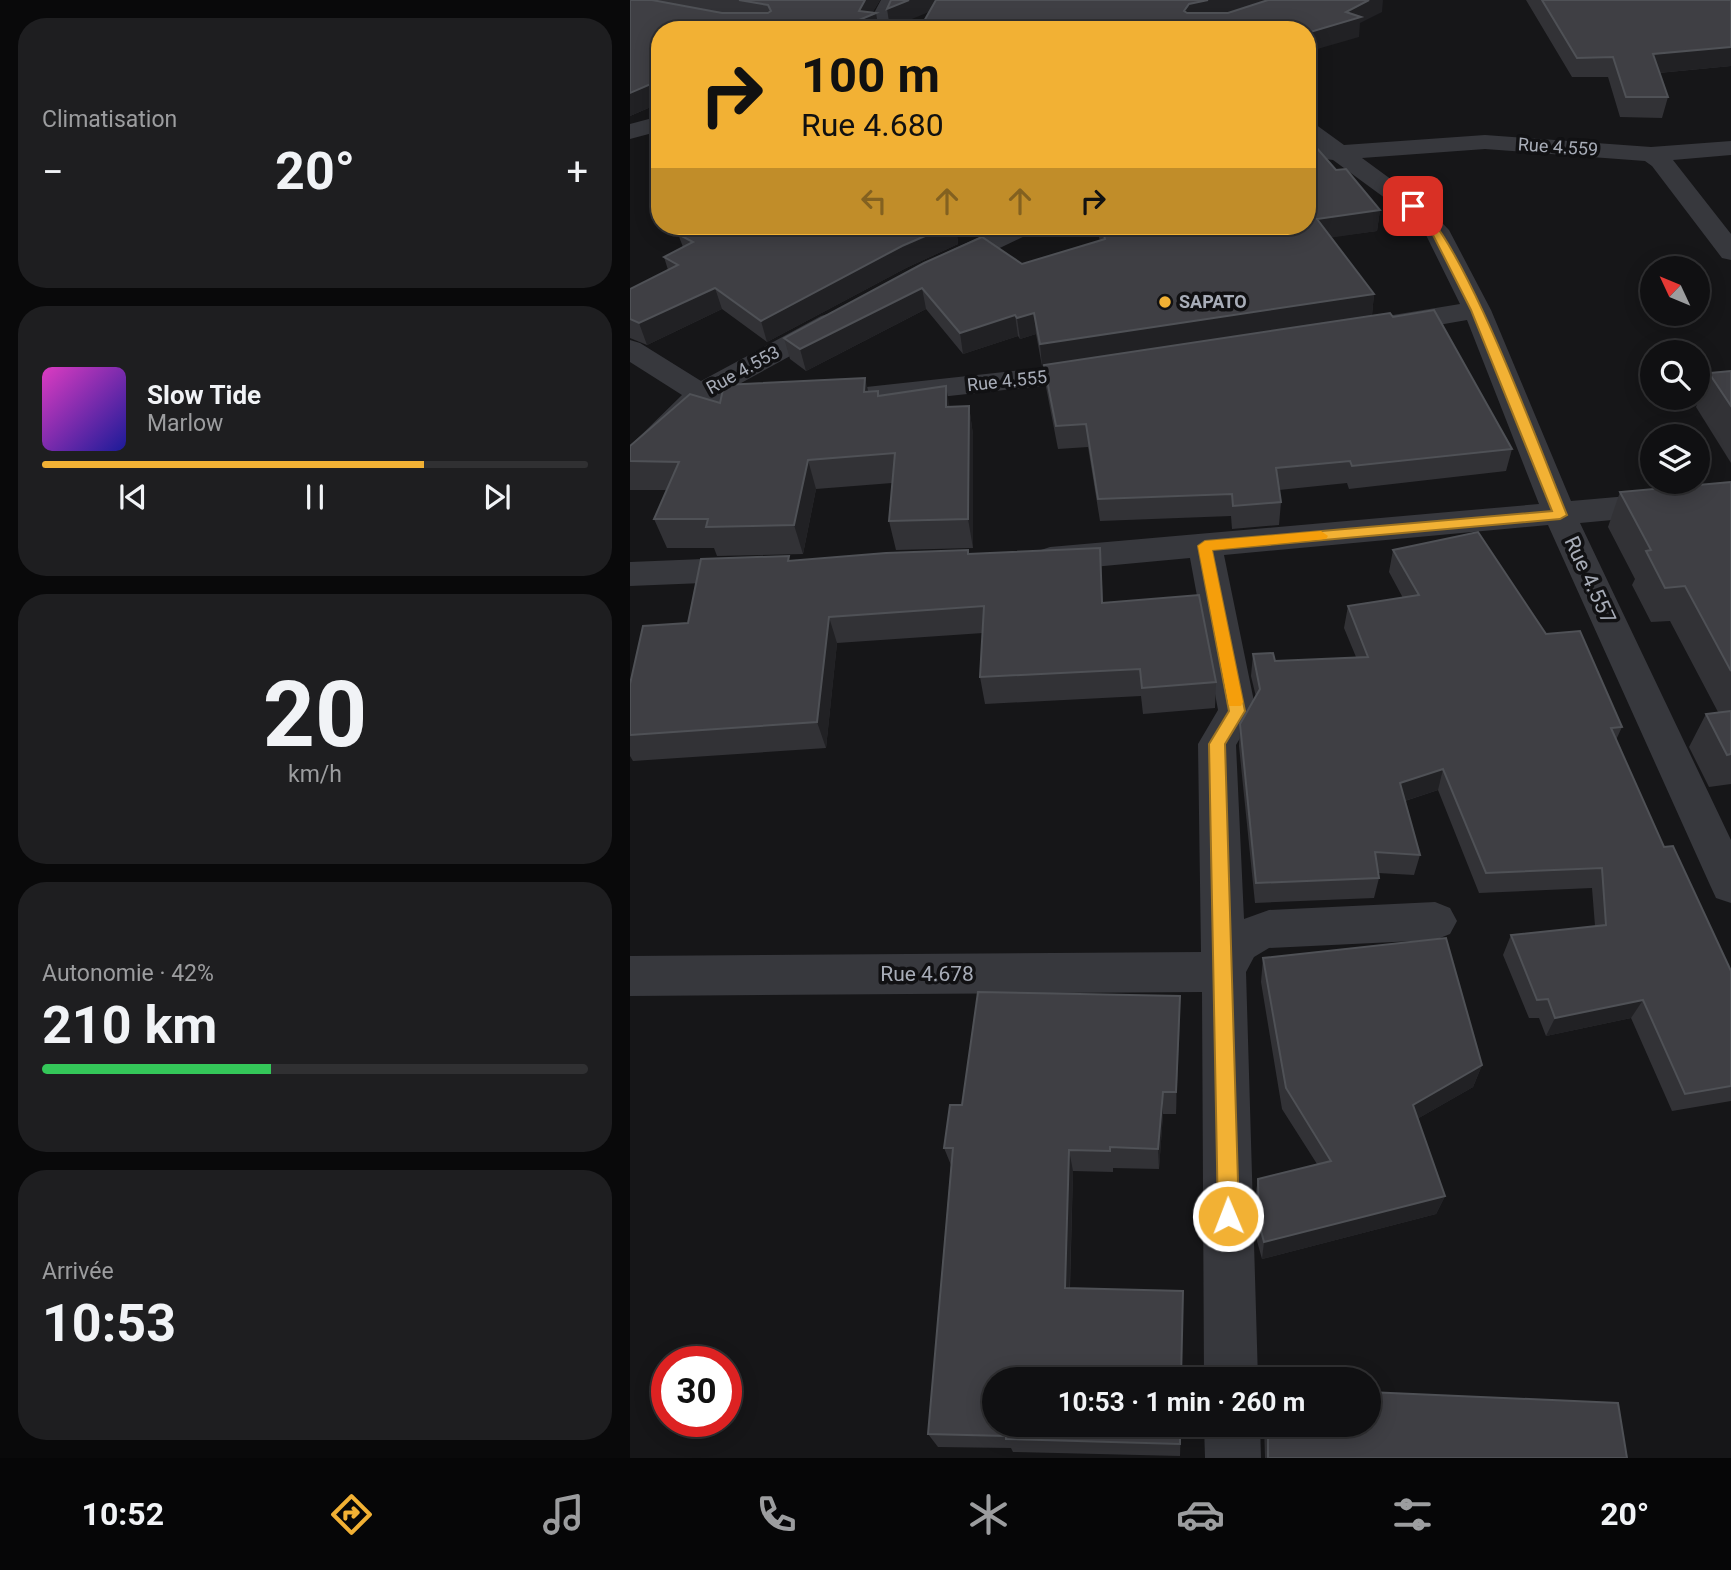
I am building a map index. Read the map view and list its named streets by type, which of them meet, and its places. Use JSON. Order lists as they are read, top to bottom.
{
  "streets": {
    "street": [
      "Rue 4.559",
      "Rue 4.553",
      "Rue 4.555",
      "Rue 4.557",
      "Rue 4.678"
    ]
  },
  "crossings": [
    ["Rue 4.559", "Rue 4.557"],
    ["Rue 4.553", "Rue 4.555"]
  ],
  "places": ["SAPATO"],
  "north": "top left",
  "page": {
    "tile": [
      "Climatisation",
      ["20", "km/h"],
      ["Autonomie · 42%", "210 km"],
      ["Arrivée", "10:53"]
    ],
    "turn": ["100 m", "Rue 4.680"],
    "heat": ["−", "20°", "+"],
    "song": ["Slow Tide", "Marlow"],
    "limit": "30",
    "trip": "10:53 · 1 min · 260 m",
    "tabs": ["10:52", "20°"]
  }
}
